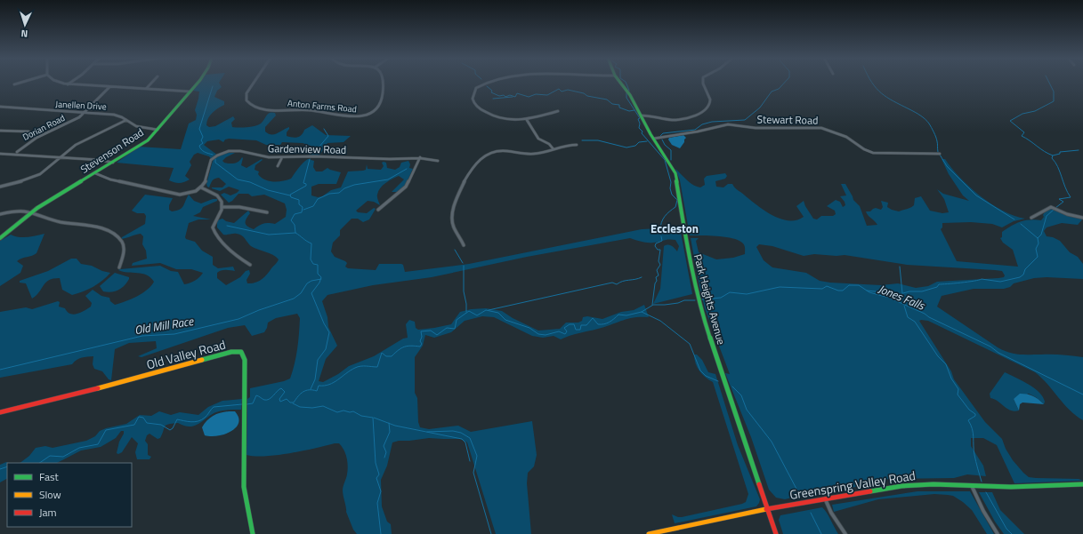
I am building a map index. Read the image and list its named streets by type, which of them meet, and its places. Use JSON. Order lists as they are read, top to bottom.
{
  "streets": {
    "main road": [
      "Stevenson Road",
      "Park Heights Avenue",
      "Old Valley Road",
      "Greenspring Valley Road"
    ],
    "street": [
      "Janellen Drive",
      "Anton Farms Road",
      "Stewart Road",
      "Dorian Road",
      "Gardenview Road"
    ]
  },
  "crossings": [
    ["Janellen Drive", "Dorian Road"],
    ["Janellen Drive", "Stevenson Road"],
    ["Stewart Road", "Park Heights Avenue"],
    ["Park Heights Avenue", "Greenspring Valley Road"]
  ],
  "districts": ["Eccleston"],
  "water": ["Jones Falls", "Old Mill Race"],
  "legend": ["Fast", "Slow", "Jam"],
  "north": "bottom"
}
